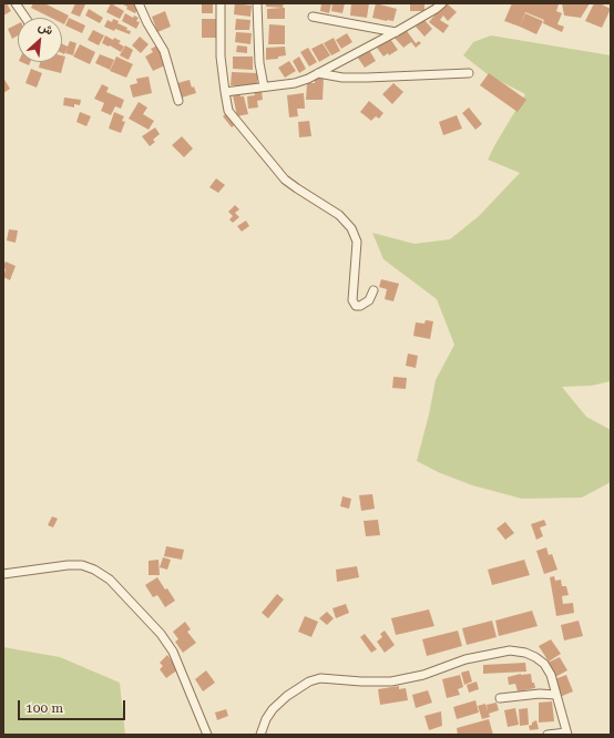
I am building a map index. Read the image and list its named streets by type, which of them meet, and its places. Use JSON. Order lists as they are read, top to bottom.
{
  "scale_bar": "100 m",
  "north": "top right"
}
